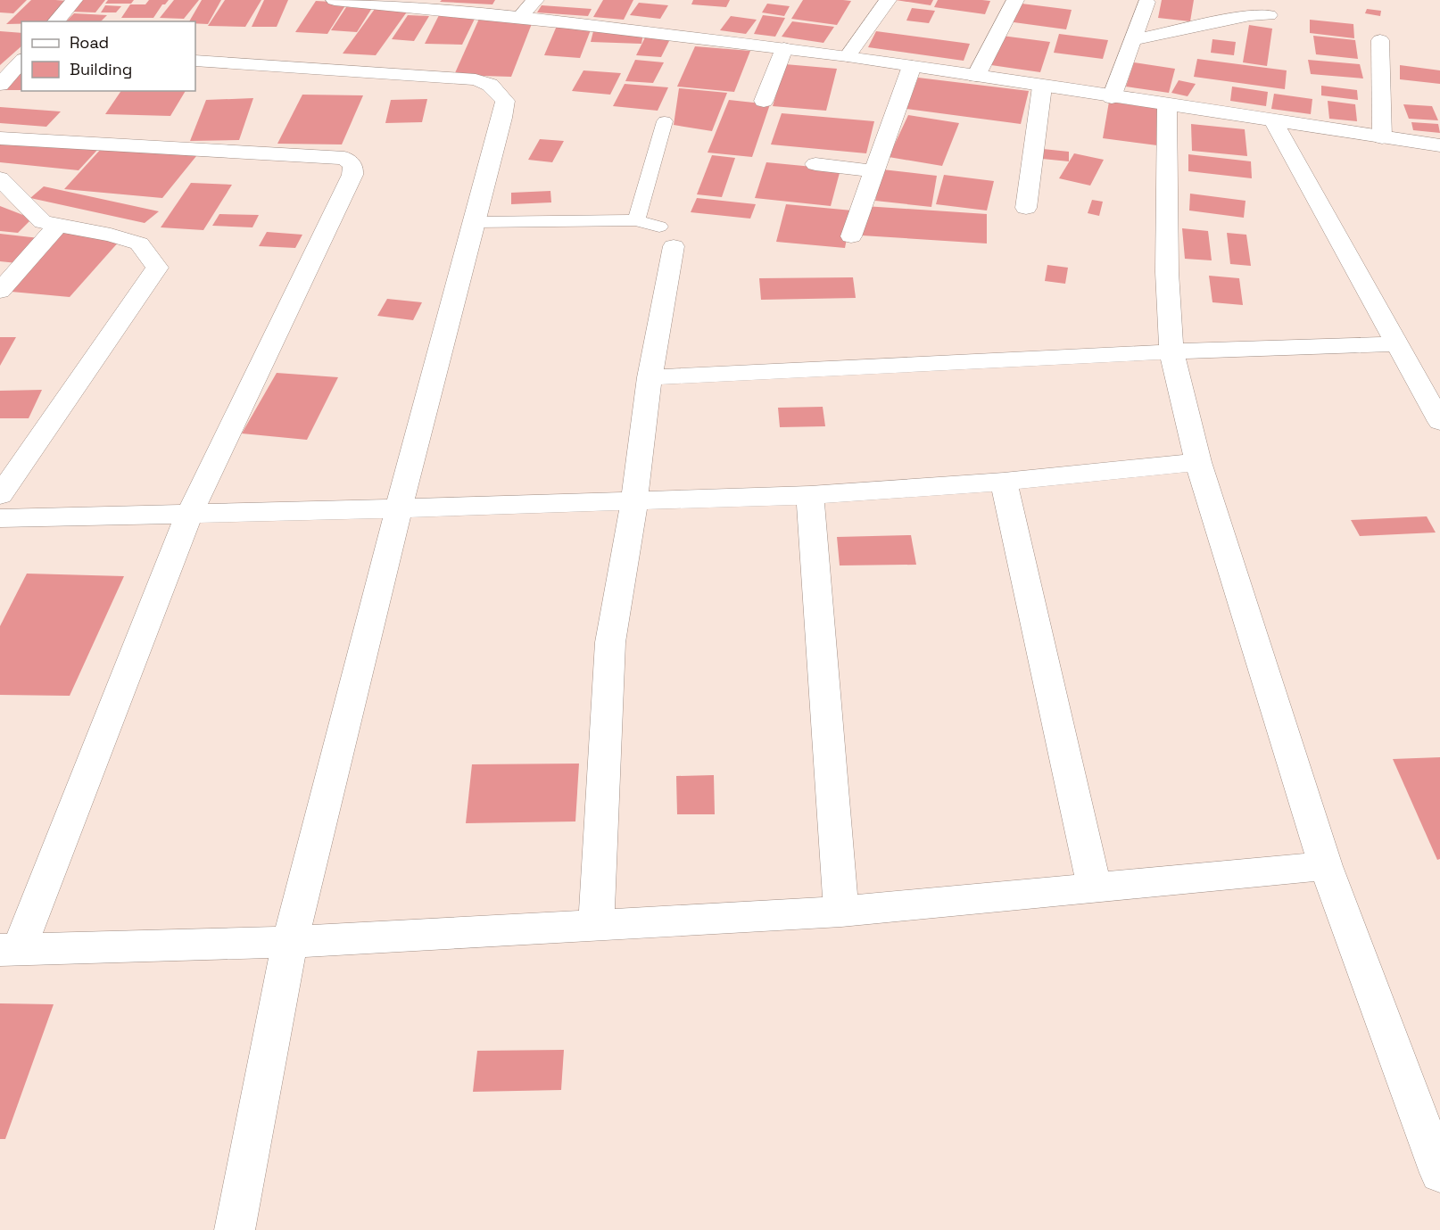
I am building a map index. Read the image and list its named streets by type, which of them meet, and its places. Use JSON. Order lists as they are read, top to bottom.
{
  "legend": ["Road", "Building"]
}
